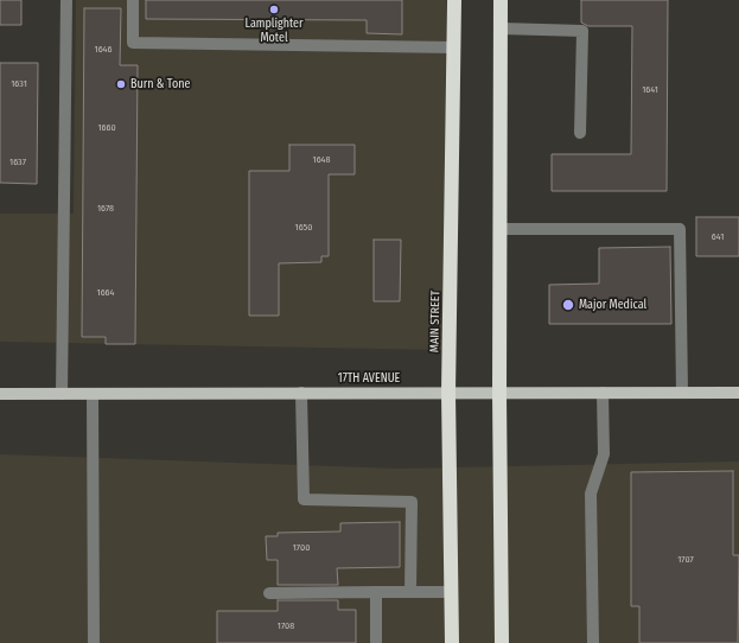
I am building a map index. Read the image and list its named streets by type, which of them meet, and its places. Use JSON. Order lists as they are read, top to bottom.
{
  "streets": {
    "highway": ["MAIN STREET"],
    "main road": ["17TH AVENUE"]
  },
  "crossings": [
    ["MAIN STREET", "17TH AVENUE"]
  ],
  "places": ["Lamplighter Motel", "Burn & Tone", "Major Medical"],
  "house_numbers": [
    "1646",
    "1631",
    "1641",
    "1660",
    "1648",
    "1637",
    "1678",
    "1650",
    "641",
    "1664",
    "1700",
    "1707",
    "1708"
  ]
}
